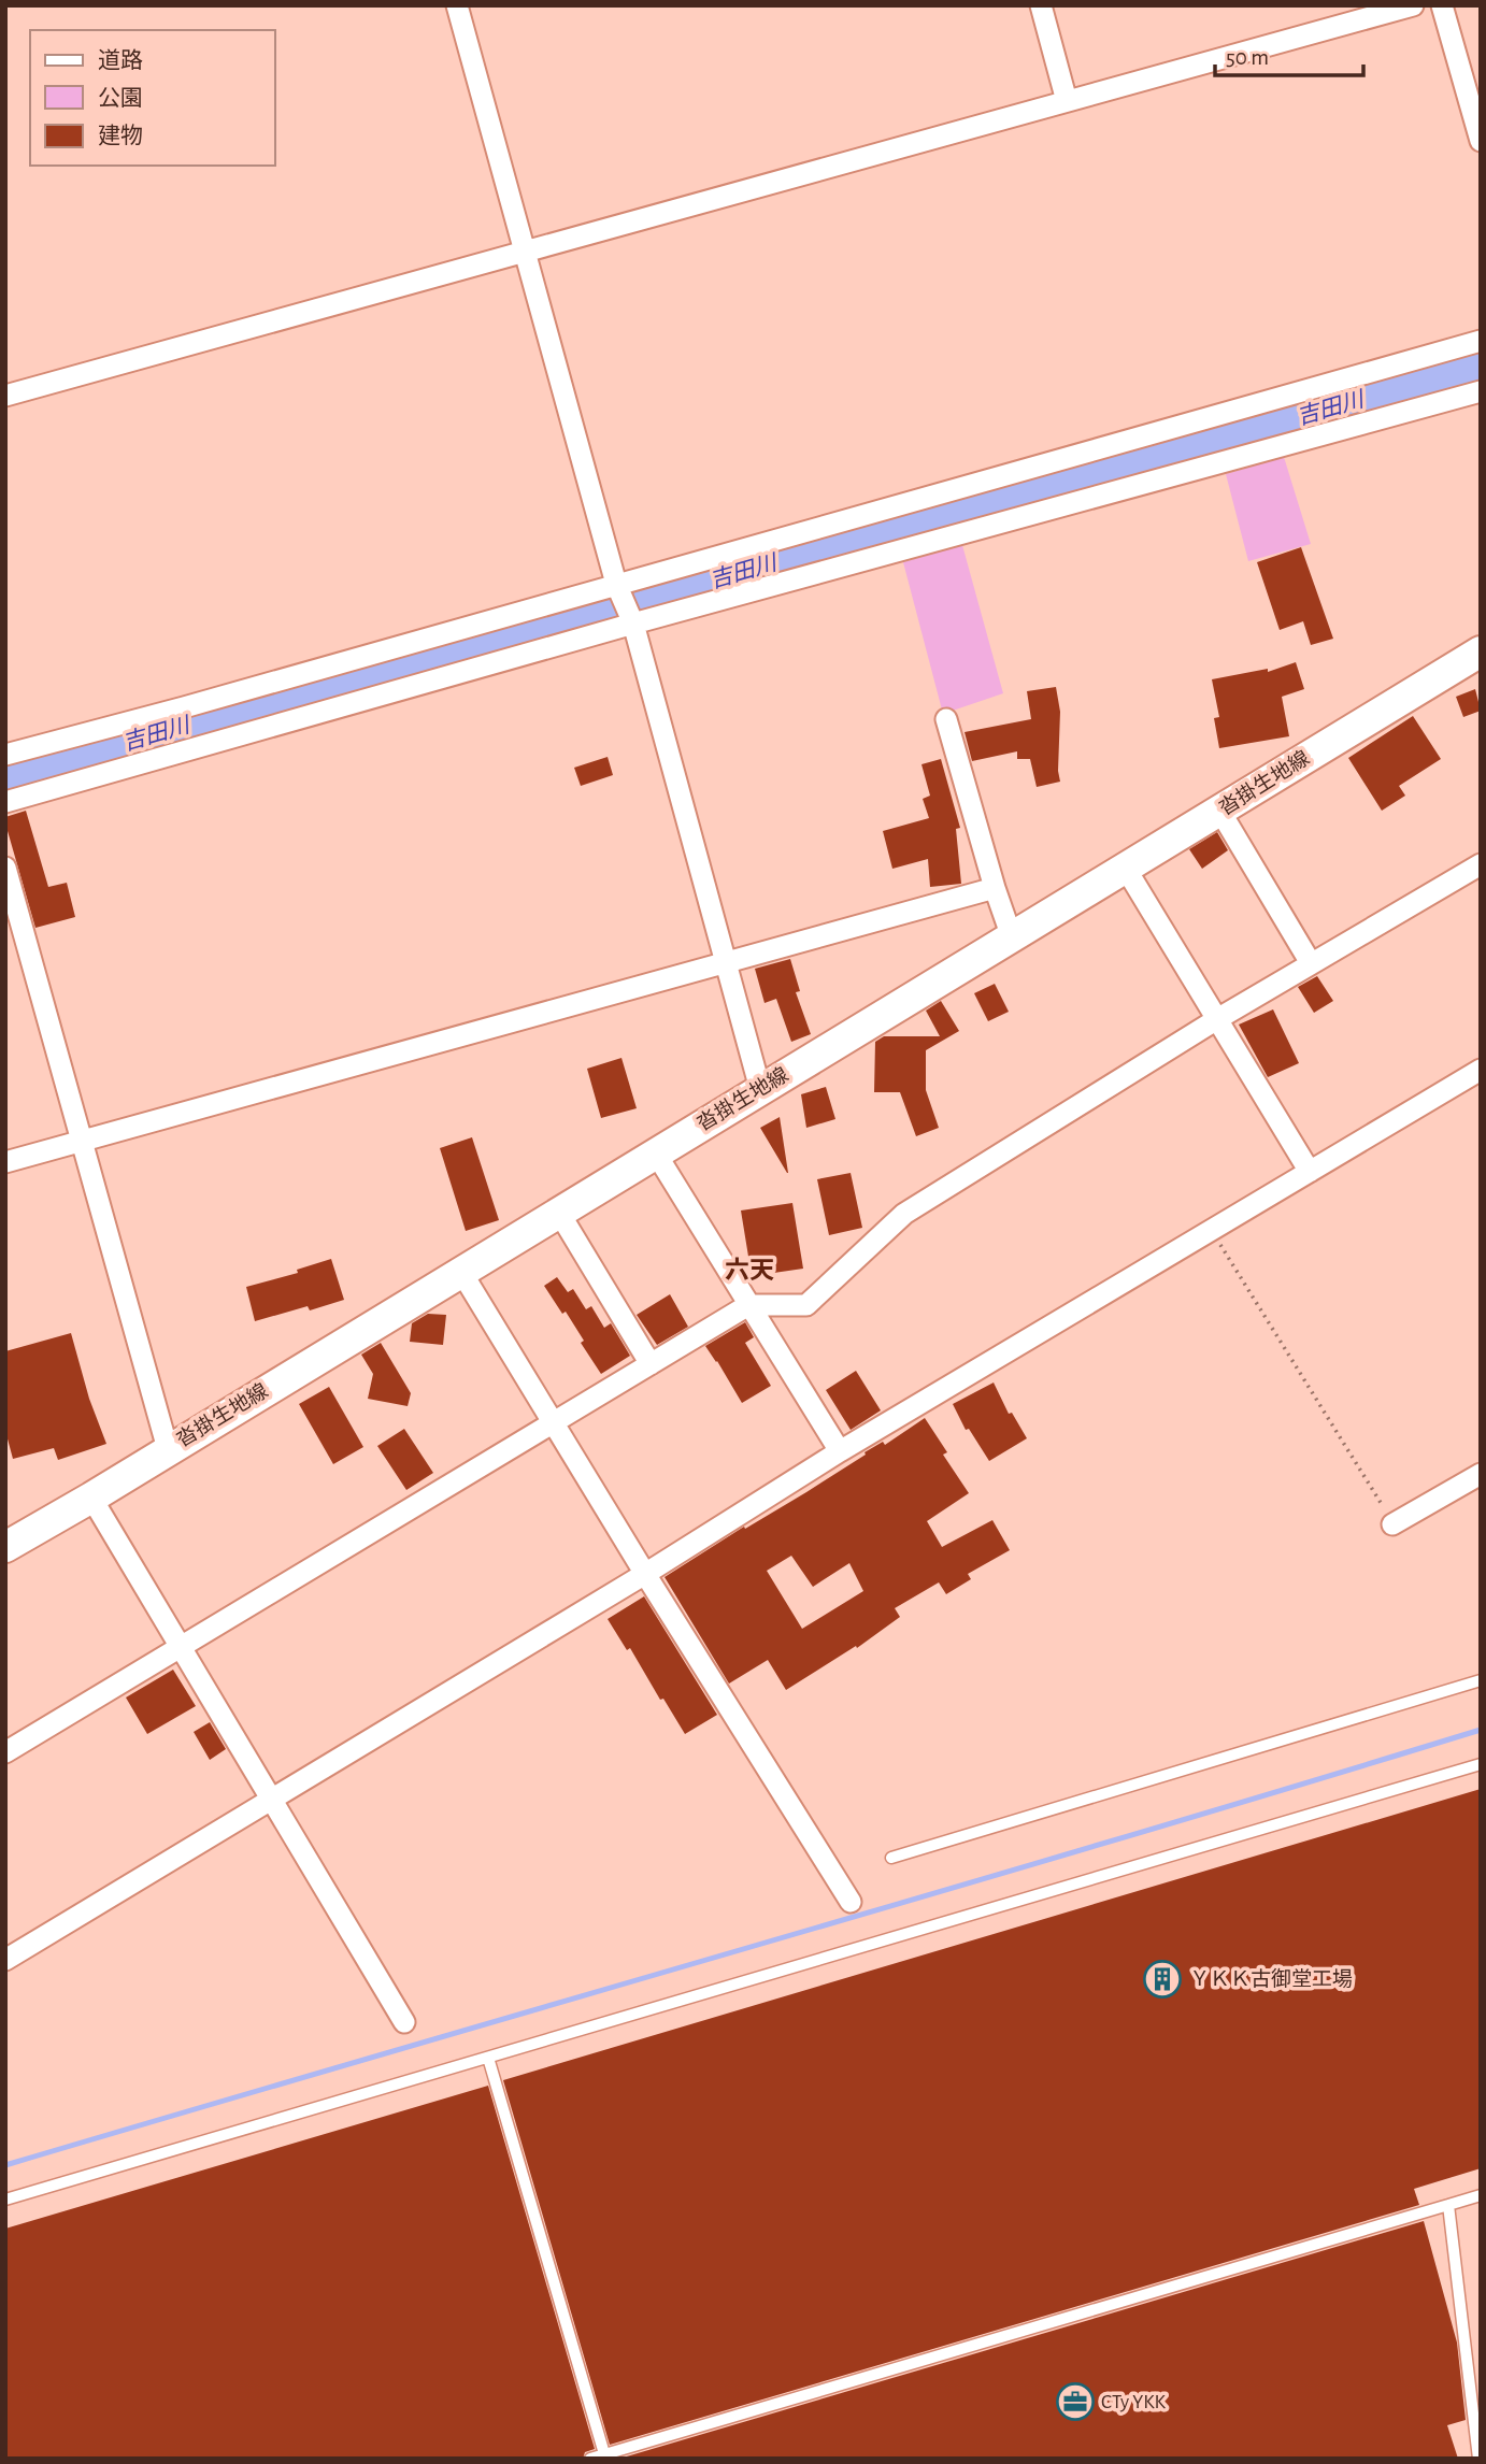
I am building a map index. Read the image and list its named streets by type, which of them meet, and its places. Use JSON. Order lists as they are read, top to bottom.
{
  "streets": {
    "main road": ["沓掛生地線"]
  },
  "districts": ["六天"],
  "water": ["吉田川"],
  "places": {
    "building": ["ＹＫＫ古御堂工場"],
    "office": ["CTy YKK"]
  },
  "legend": ["道路", "公園", "建物"],
  "scale_bar": "50 m"
}
